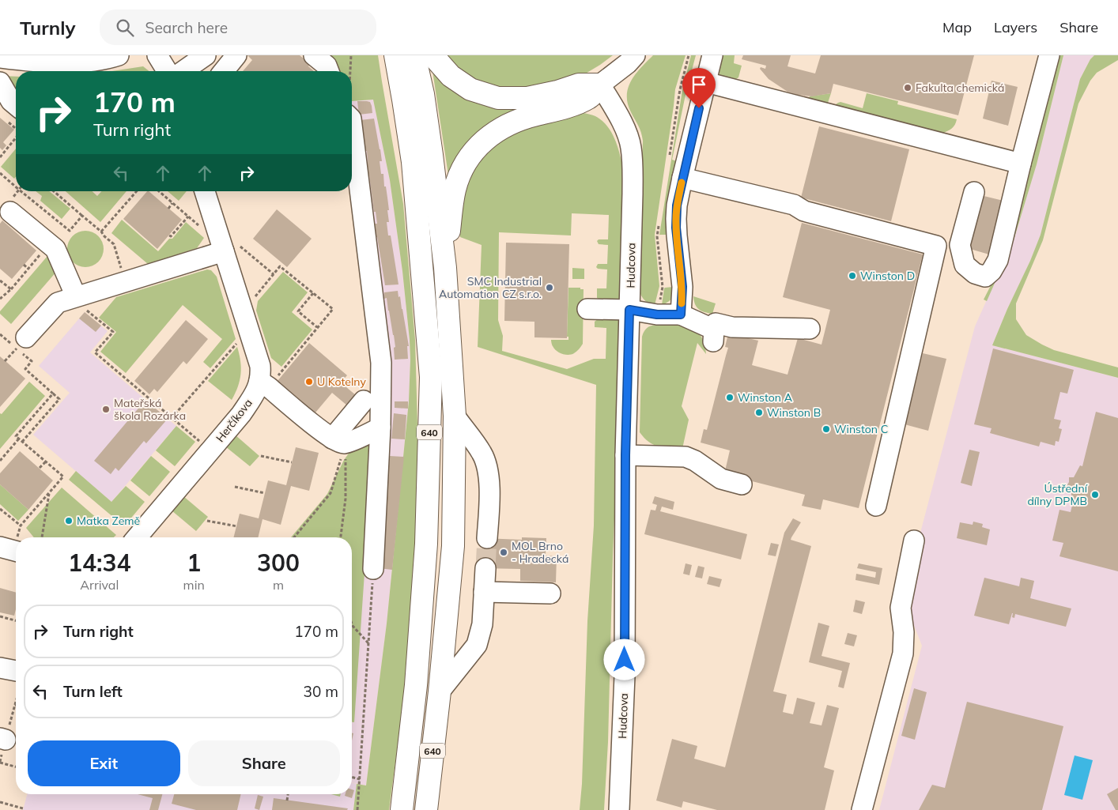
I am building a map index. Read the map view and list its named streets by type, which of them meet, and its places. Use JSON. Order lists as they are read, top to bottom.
{
  "streets": {
    "highway": ["640"],
    "street": ["Hudcova", "Herčíkova"]
  },
  "places": [
    "Fakulta chemická",
    "Winston D",
    "SMC Industrial Automation CZ s.r.o.",
    "U Kotelny",
    "Winston A",
    "Mateřská škola Rozárka",
    "Winston B",
    "Winston C",
    "Ústřední dílny DPMB",
    "Matka Země",
    "MOL Brno - Hradecká"
  ],
  "page": {
    "header": "Turnly",
    "search": "Search here",
    "nav": ["Map", "Layers", "Share"],
    "turn": ["170 m", "Turn right"],
    "eta": [
      "14:34",
      "Arrival",
      "1",
      "min",
      "300",
      "m"
    ],
    "list": [
      {
        "name": "Turn right",
        "value": "170 m"
      },
      {
        "name": "Turn left",
        "value": "30 m"
      }
    ],
    "buttons": ["Exit", "Share"]
  }
}
